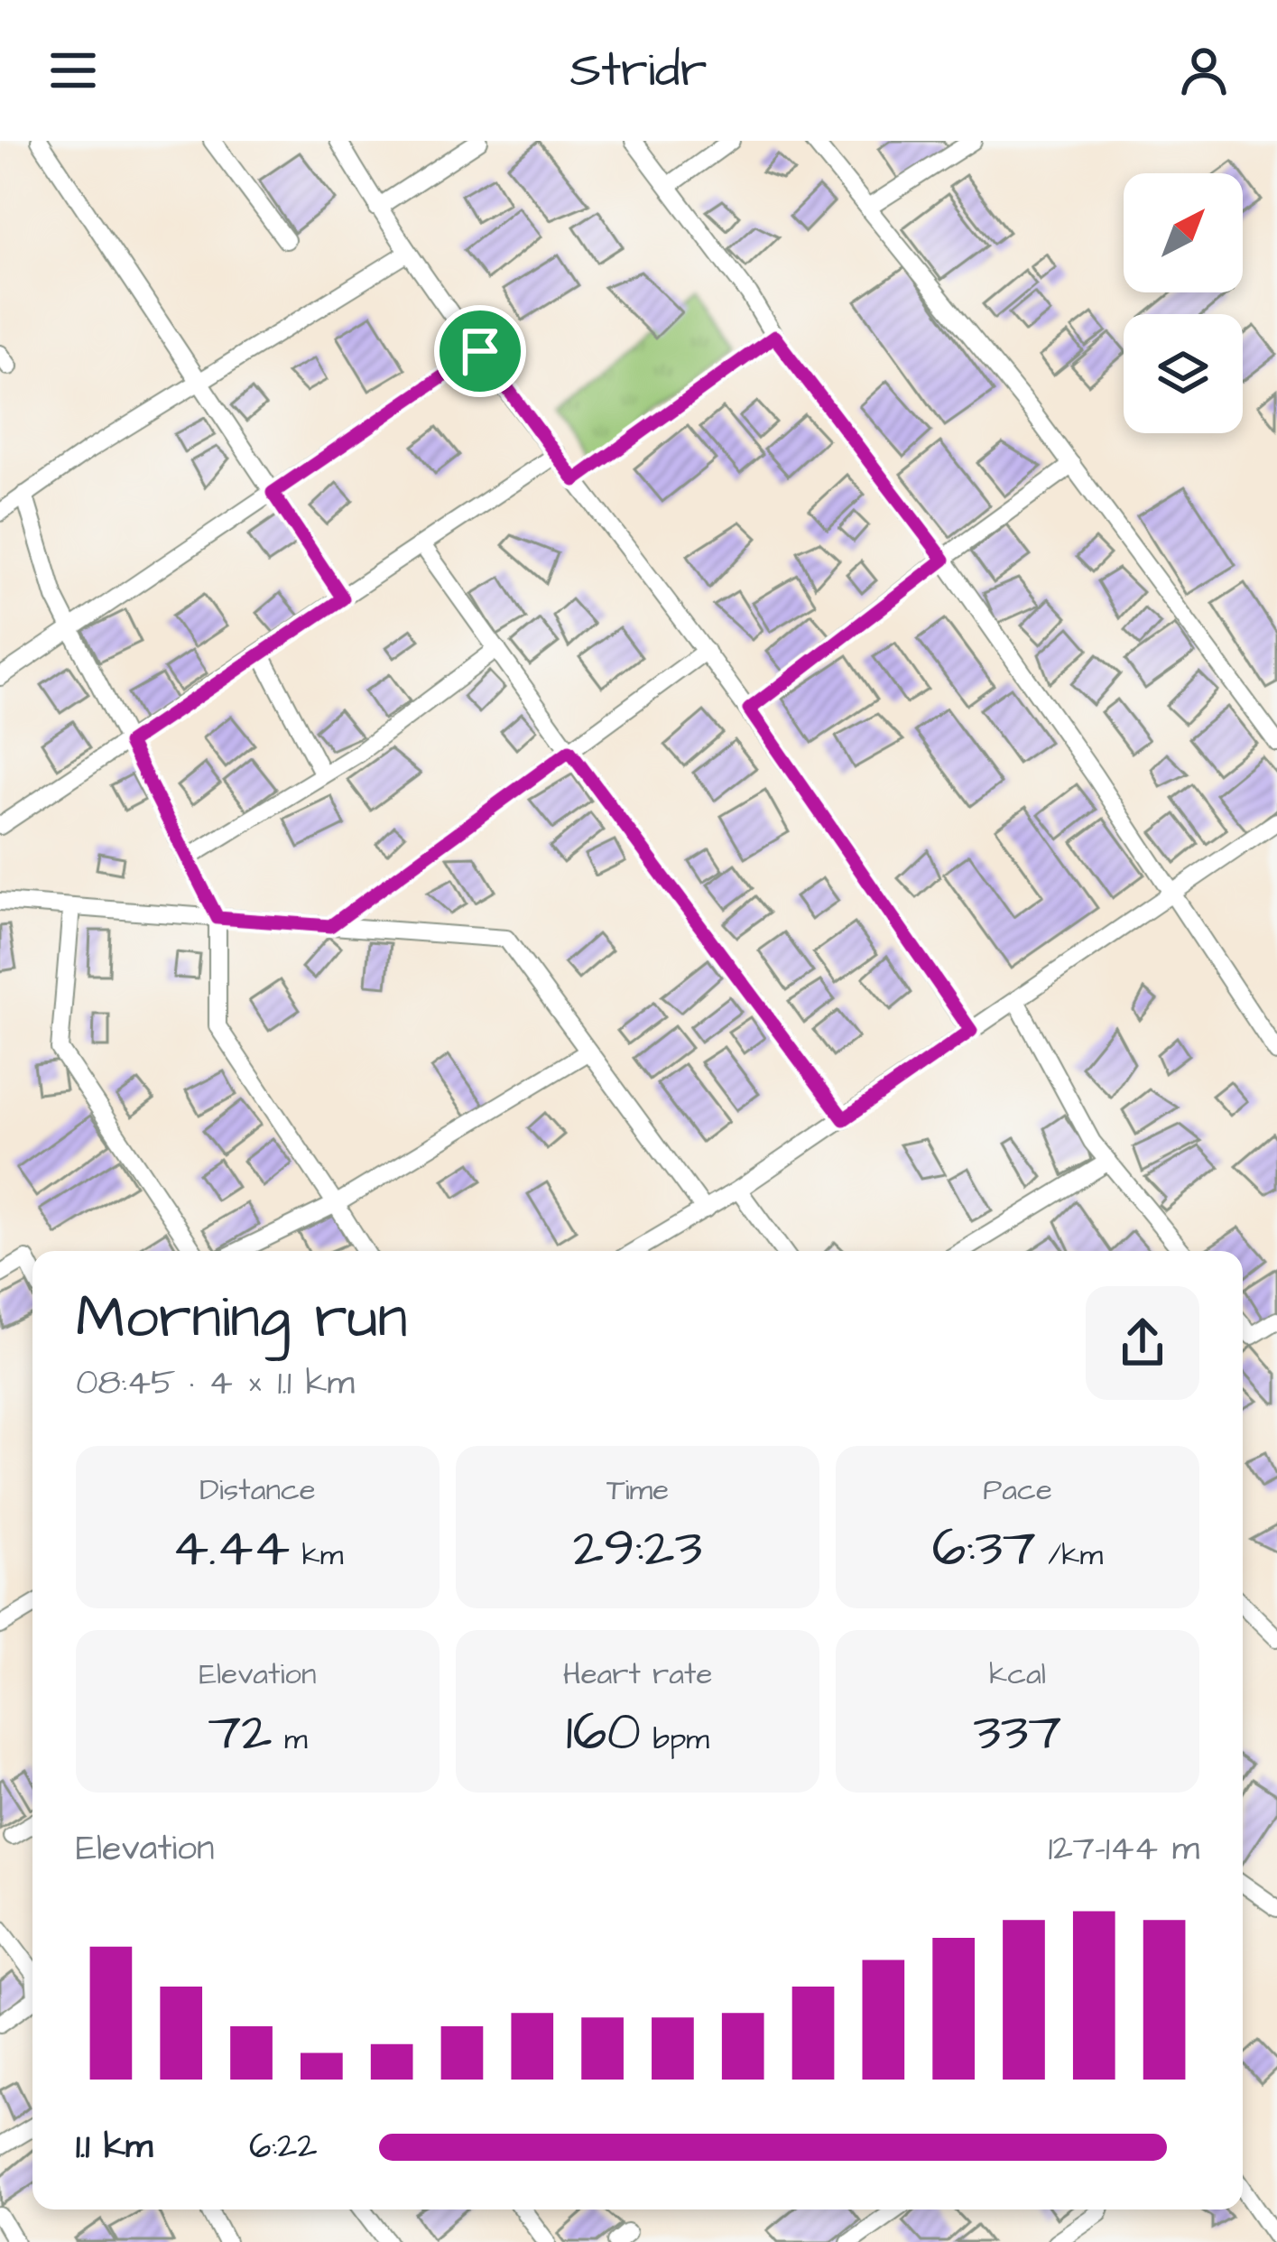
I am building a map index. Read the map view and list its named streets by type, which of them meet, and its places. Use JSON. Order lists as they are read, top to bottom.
{
  "north": "top right",
  "page": {
    "header": "Stridr",
    "heading": ["Morning run", "08:45 · 4 × 1.1 km"],
    "stats": [
      ["Distance", "4.44 km"],
      ["Time", "29:23"],
      ["Pace", "6:37 /km"],
      ["Elevation", "72 m"],
      ["Heart rate", "160 bpm"],
      ["kcal", "337"]
    ],
    "chart": ["Elevation", "127–144 m"],
    "list": [
      {
        "name": "1.1 km",
        "note": "6:22"
      }
    ]
  }
}
